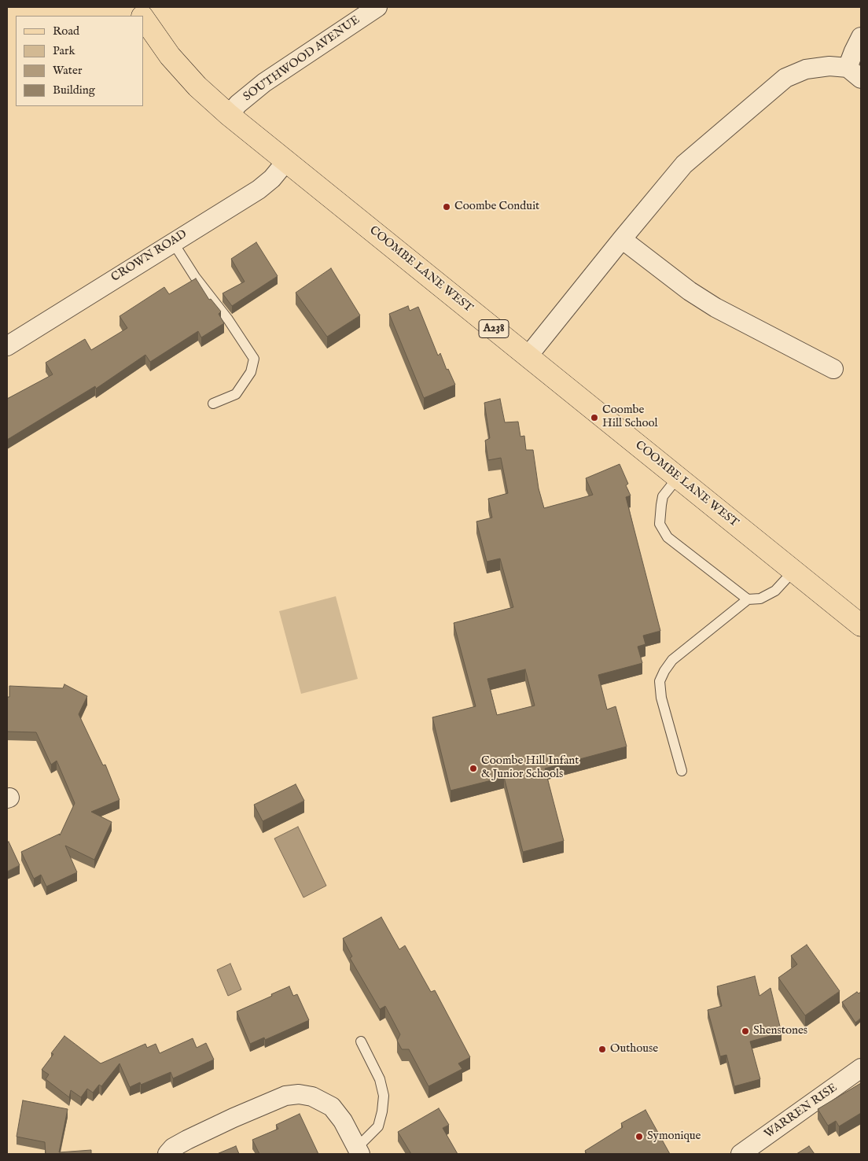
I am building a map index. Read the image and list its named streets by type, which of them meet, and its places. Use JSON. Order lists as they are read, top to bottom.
{
  "streets": {
    "main road": ["COOMBE LANE WEST", "A238"],
    "street": ["SOUTHWOOD AVENUE", "CROWN ROAD", "WARREN RISE"]
  },
  "crossings": [
    ["SOUTHWOOD AVENUE", "COOMBE LANE WEST"],
    ["CROWN ROAD", "COOMBE LANE WEST"]
  ],
  "places": [
    "Coombe Conduit",
    "Coombe Hill School",
    "Coombe Hill Infant & Junior Schools",
    "Shenstones",
    "Outhouse",
    "Symonique"
  ],
  "legend": [
    "Road",
    "Park",
    "Water",
    "Building"
  ]
}
